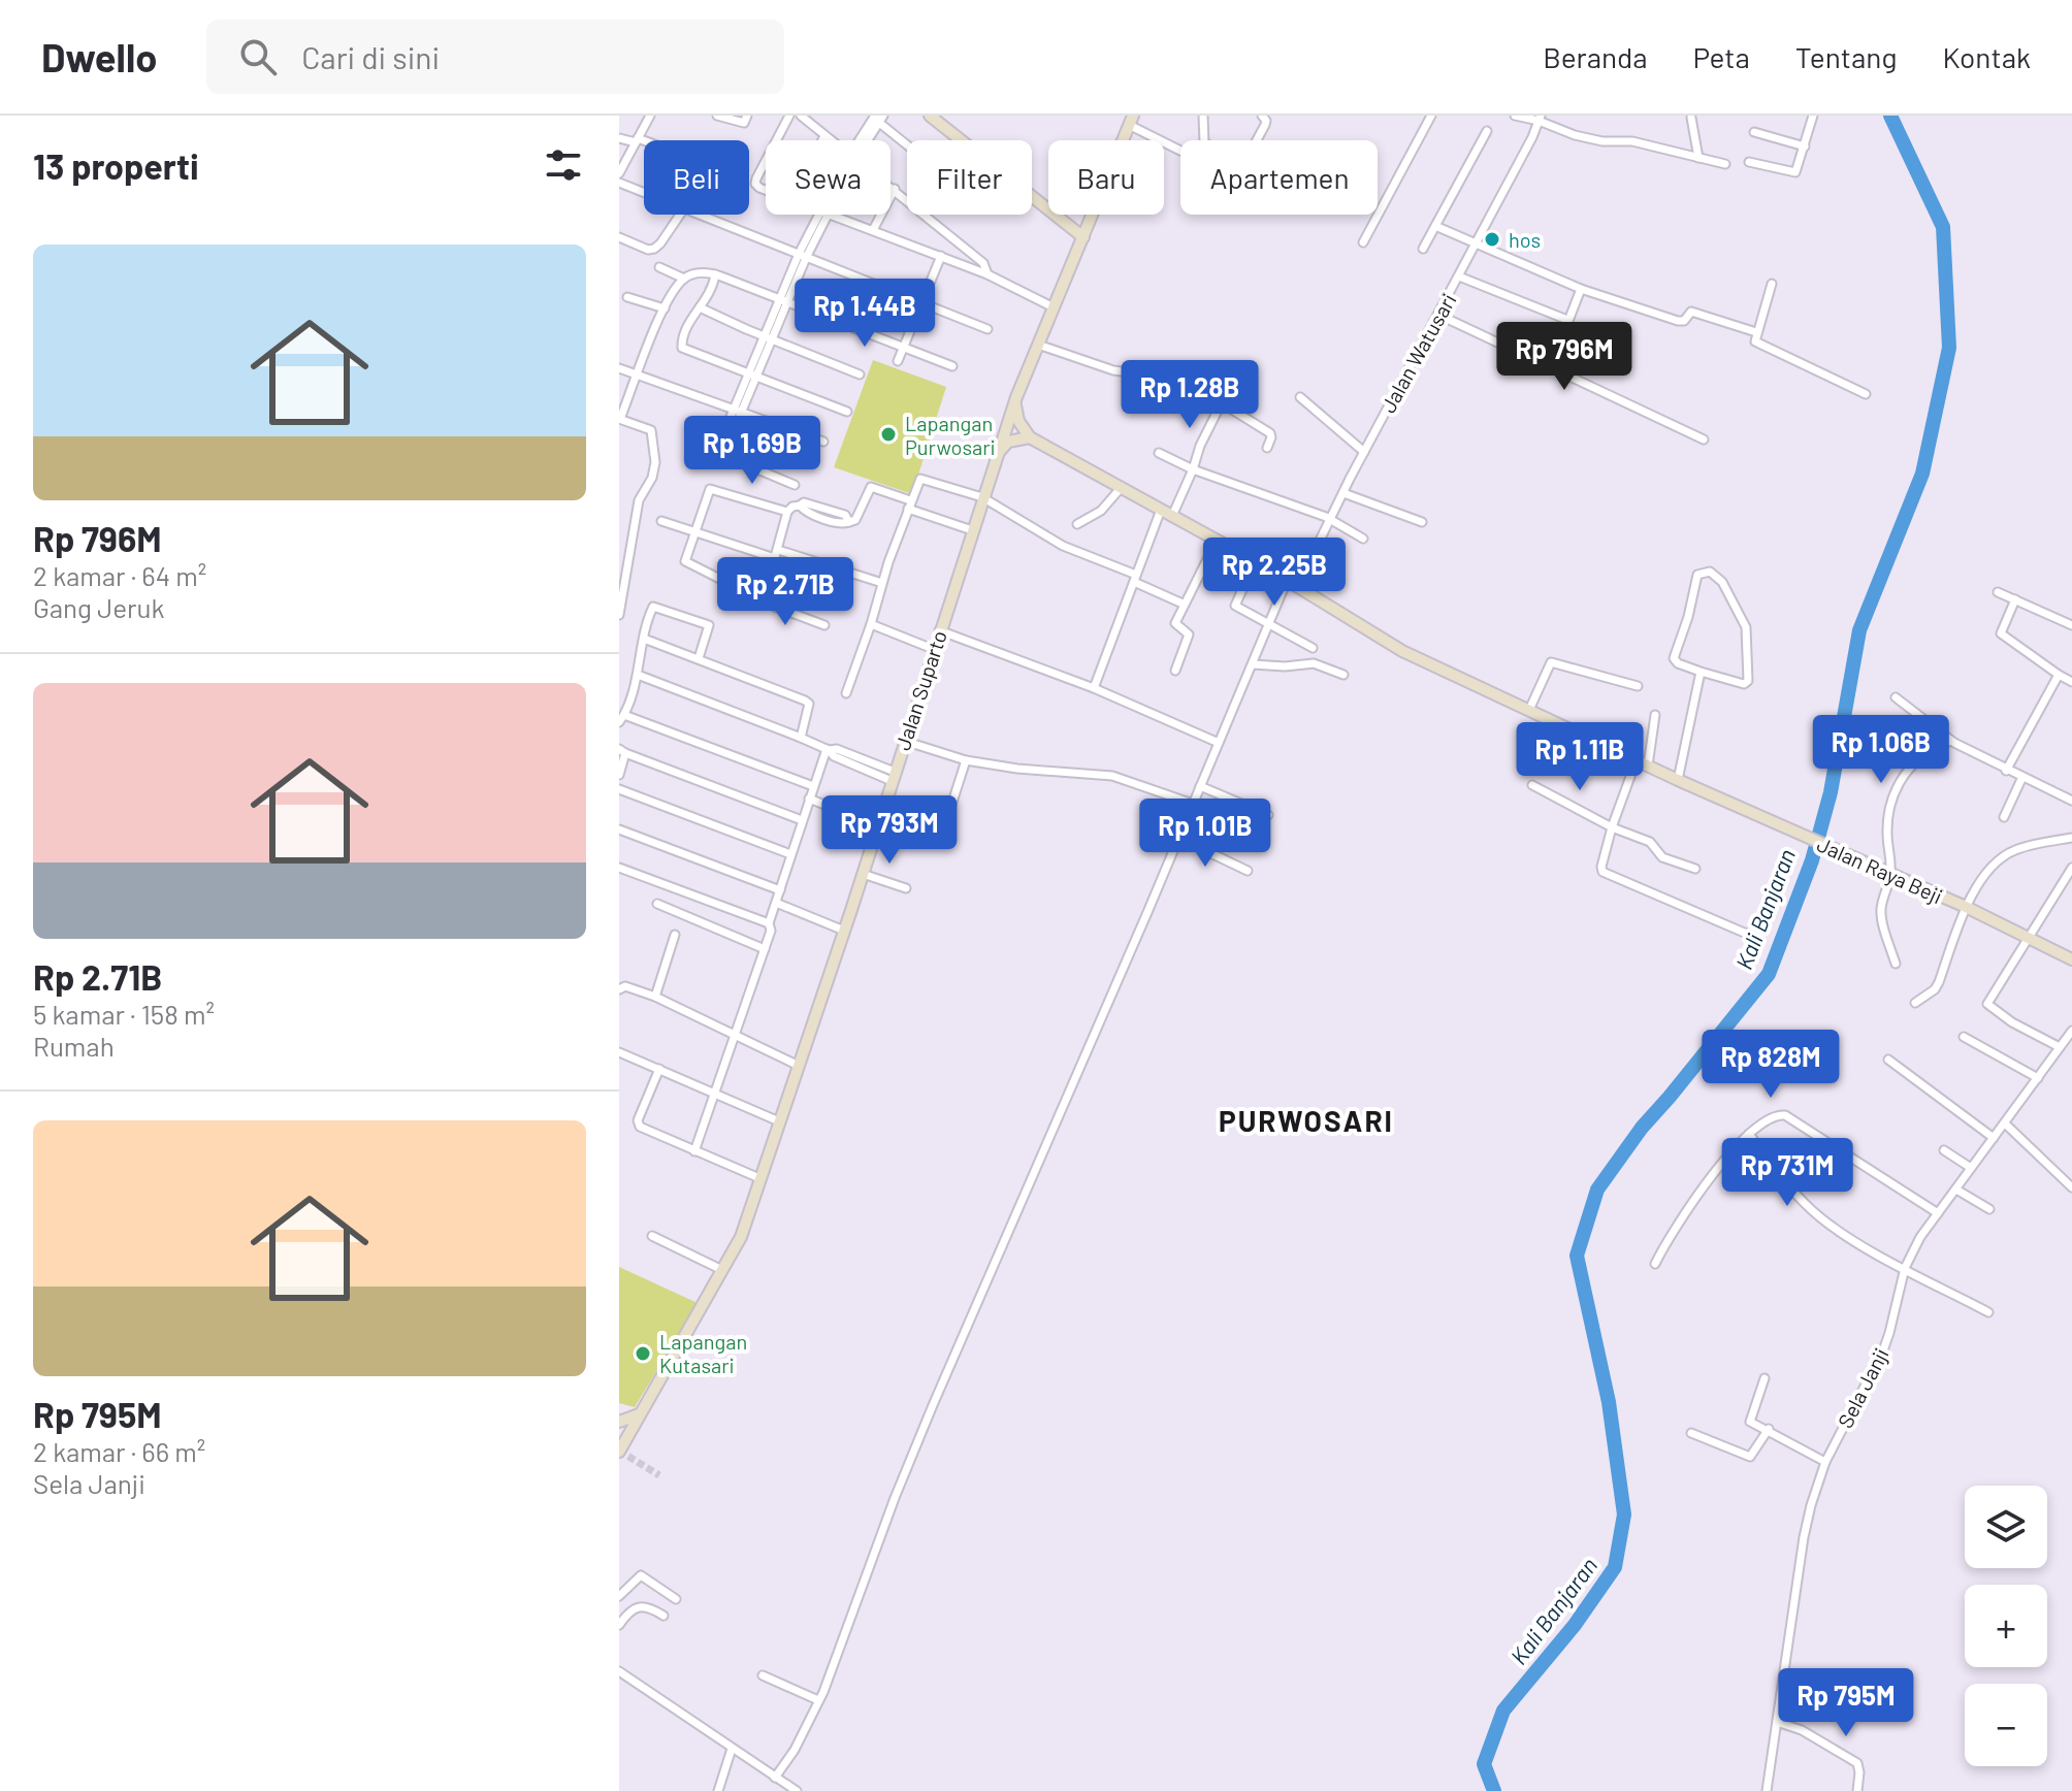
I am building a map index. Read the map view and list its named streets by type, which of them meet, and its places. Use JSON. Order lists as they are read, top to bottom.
{
  "streets": {
    "street": [
      "Jalan Watusari",
      "Jalan Suparto",
      "Jalan Raya Beji",
      "Sela Janji"
    ]
  },
  "crossings": [
    ["Jalan Watusari", "Jalan Raya Beji"]
  ],
  "districts": ["PURWOSARI"],
  "water": ["Kali Banjaran"],
  "places": ["hos", "Lapangan Purwosari", "Lapangan Kutasari"],
  "page": {
    "header": "Dwello",
    "search": "Cari di sini",
    "nav": [
      "Beranda",
      "Peta",
      "Tentang",
      "Kontak"
    ],
    "heading": "13 properti",
    "chip": [
      "Beli",
      "Sewa",
      "Filter",
      "Baru",
      "Apartemen"
    ],
    "list": [
      {
        "name": "Rp 796M",
        "note": "2 kamar · 64 m² · Gang Jeruk"
      },
      {
        "name": "Rp 2.71B",
        "note": "5 kamar · 158 m² · Rumah"
      },
      {
        "name": "Rp 795M",
        "note": "2 kamar · 66 m² · Sela Janji"
      }
    ],
    "price": [
      "Rp 1.44B",
      "Rp 796M",
      "Rp 1.28B",
      "Rp 1.69B",
      "Rp 2.25B",
      "Rp 2.71B",
      "Rp 1.06B",
      "Rp 1.11B",
      "Rp 793M",
      "Rp 1.01B",
      "Rp 828M",
      "Rp 731M",
      "Rp 795M"
    ],
    "map_buttons": ["+", "−"]
  }
}
